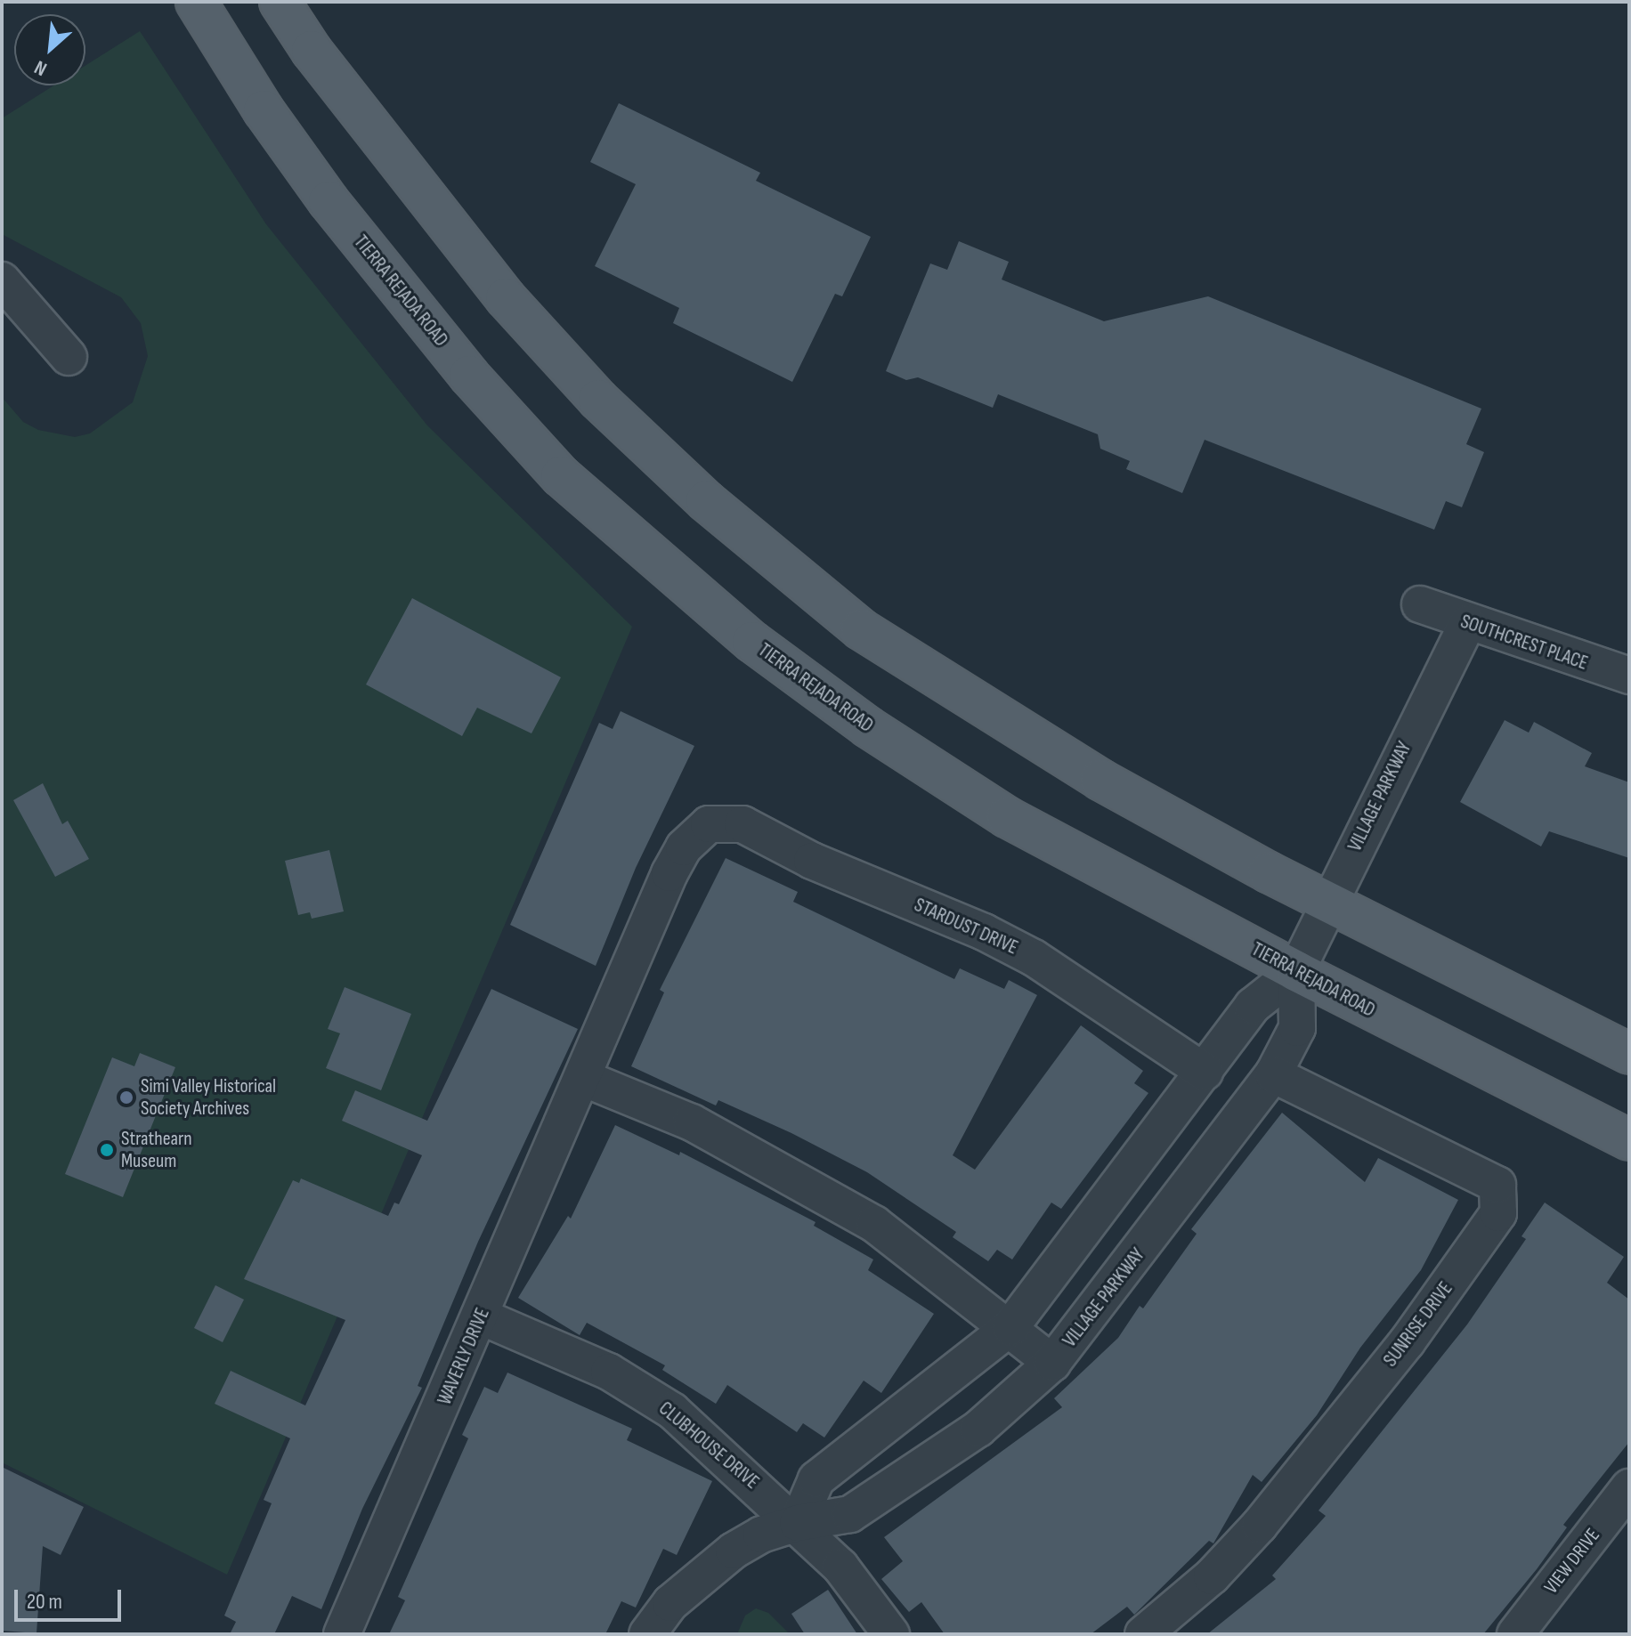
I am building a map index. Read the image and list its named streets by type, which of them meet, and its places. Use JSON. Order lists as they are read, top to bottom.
{
  "streets": {
    "main road": ["TIERRA REJADA ROAD"],
    "street": [
      "SOUTHCREST PLACE",
      "VILLAGE PARKWAY",
      "STARDUST DRIVE",
      "SUNRISE DRIVE",
      "WAVERLY DRIVE",
      "CLUBHOUSE DRIVE",
      "VIEW DRIVE"
    ]
  },
  "crossings": [
    ["TIERRA REJADA ROAD", "VILLAGE PARKWAY"],
    ["SOUTHCREST PLACE", "VILLAGE PARKWAY"],
    ["VILLAGE PARKWAY", "STARDUST DRIVE"],
    ["VILLAGE PARKWAY", "SUNRISE DRIVE"],
    ["VILLAGE PARKWAY", "CLUBHOUSE DRIVE"],
    ["STARDUST DRIVE", "WAVERLY DRIVE"],
    ["WAVERLY DRIVE", "CLUBHOUSE DRIVE"]
  ],
  "places": ["Simi Valley Historical Society Archives", "Strathearn Museum"],
  "scale_bar": "20 m",
  "north": "bottom left"
}
